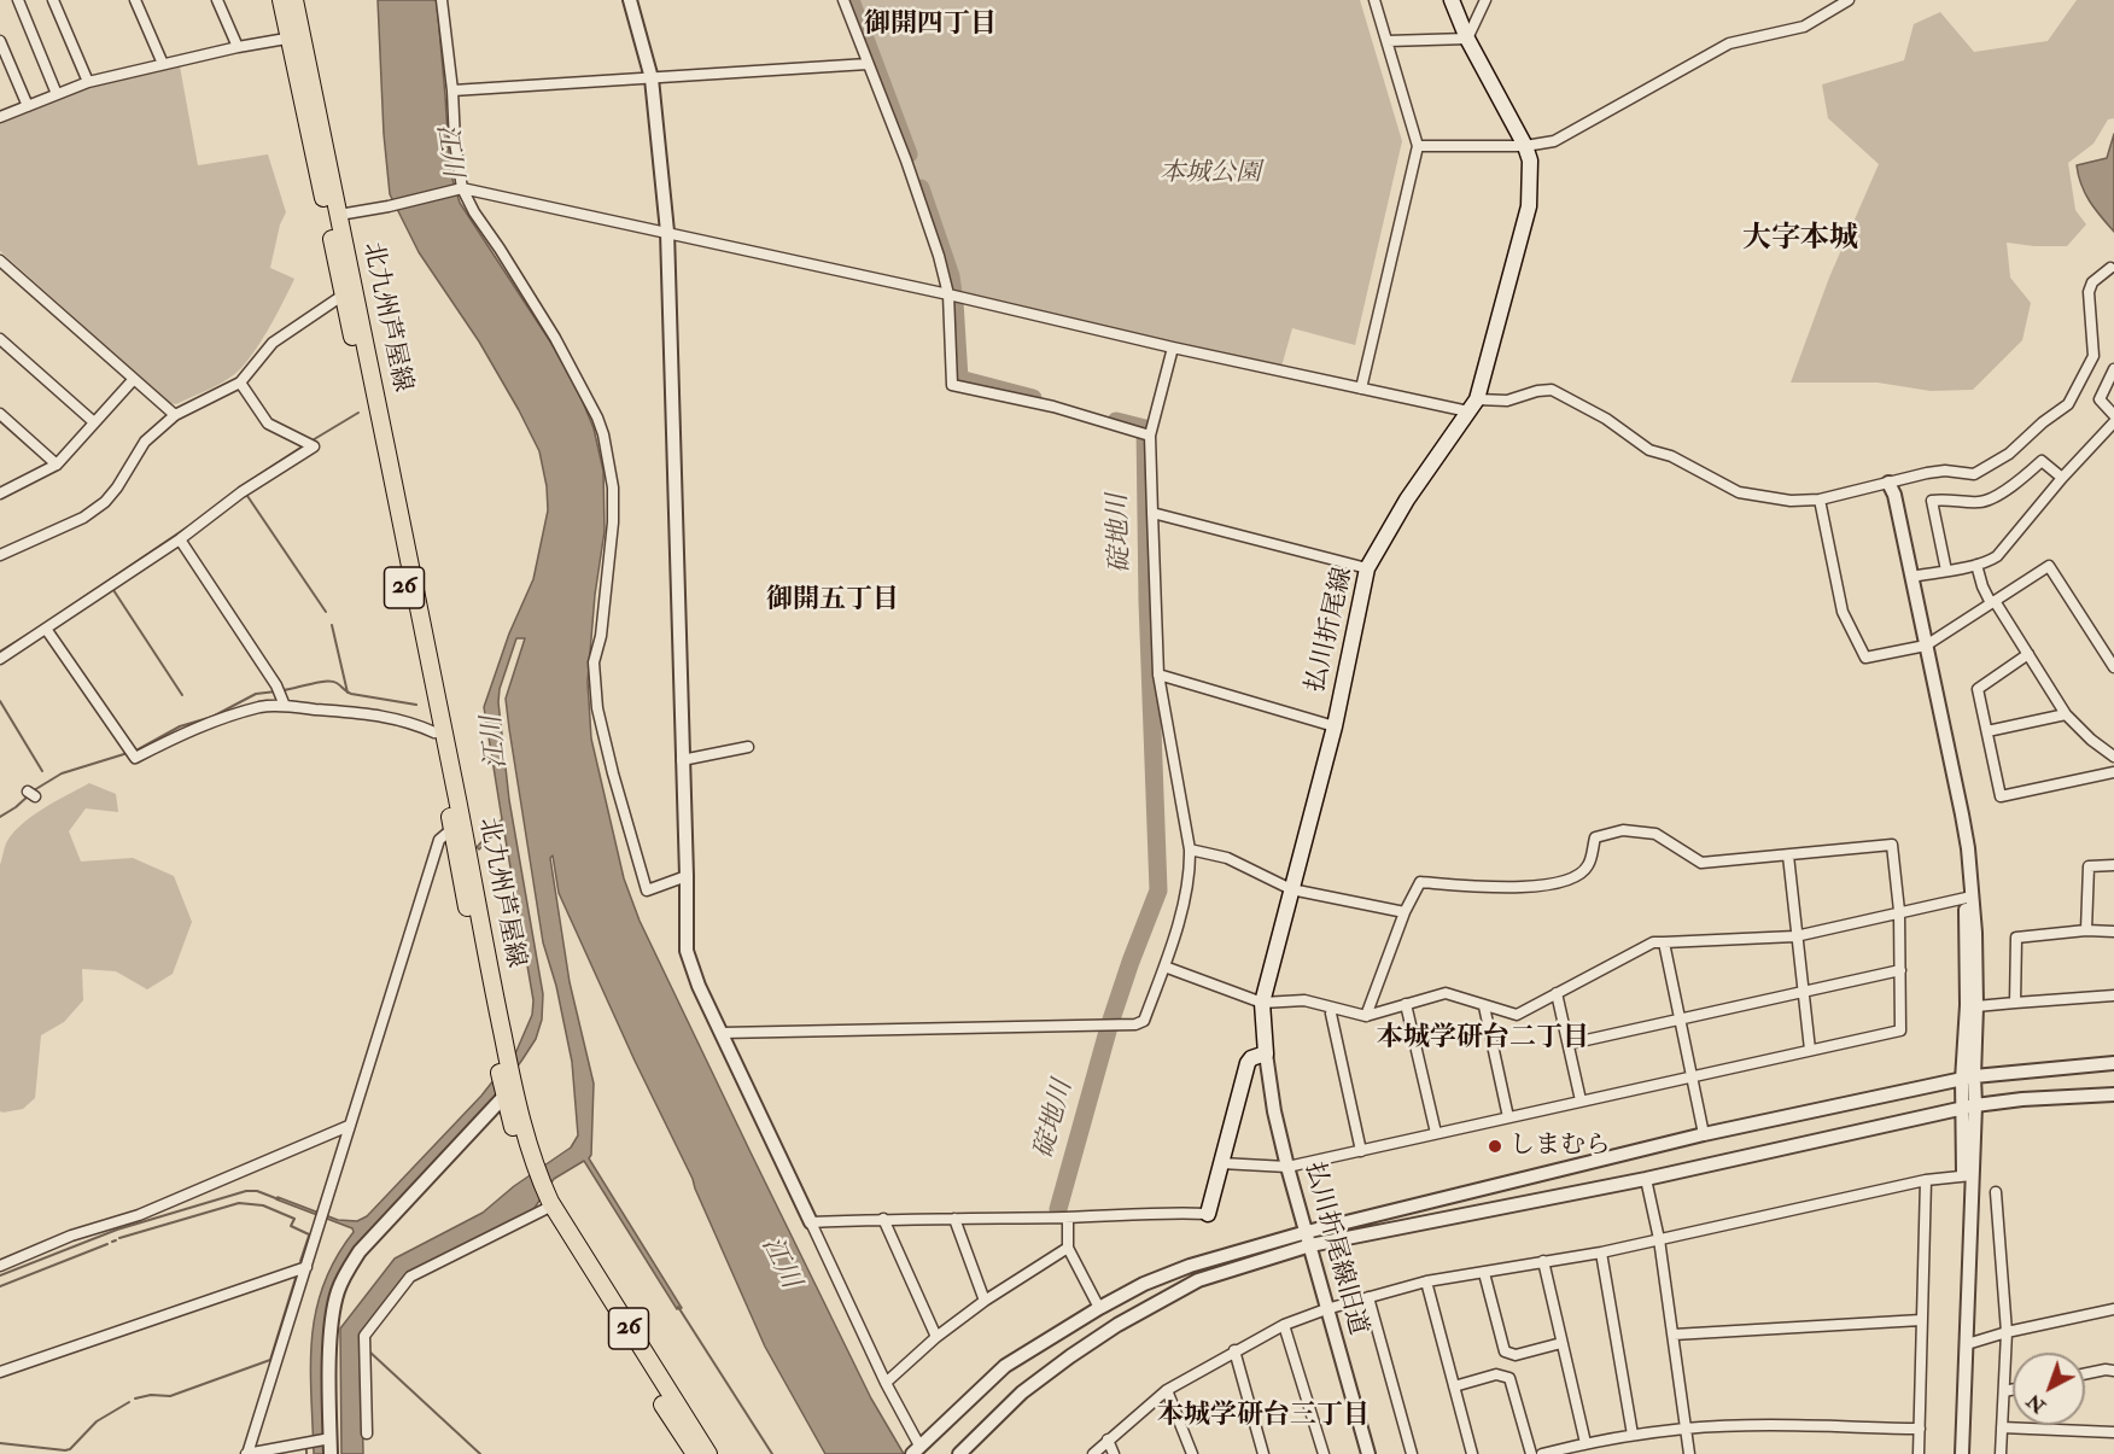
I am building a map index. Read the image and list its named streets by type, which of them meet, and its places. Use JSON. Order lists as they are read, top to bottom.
{
  "streets": {
    "main road": ["北九州芦屋線", "26", "払川折尾線"],
    "street": ["払川折尾線旧道"]
  },
  "crossings": [
    ["払川折尾線", "払川折尾線旧道"]
  ],
  "districts": [
    "御開四丁目",
    "大字本城",
    "御開五丁目",
    "本城学研台二丁目",
    "本城学研台三丁目"
  ],
  "water": ["江川", "碇地川"],
  "parks": ["本城公園"],
  "places": ["しまむら"],
  "north": "bottom left"
}
